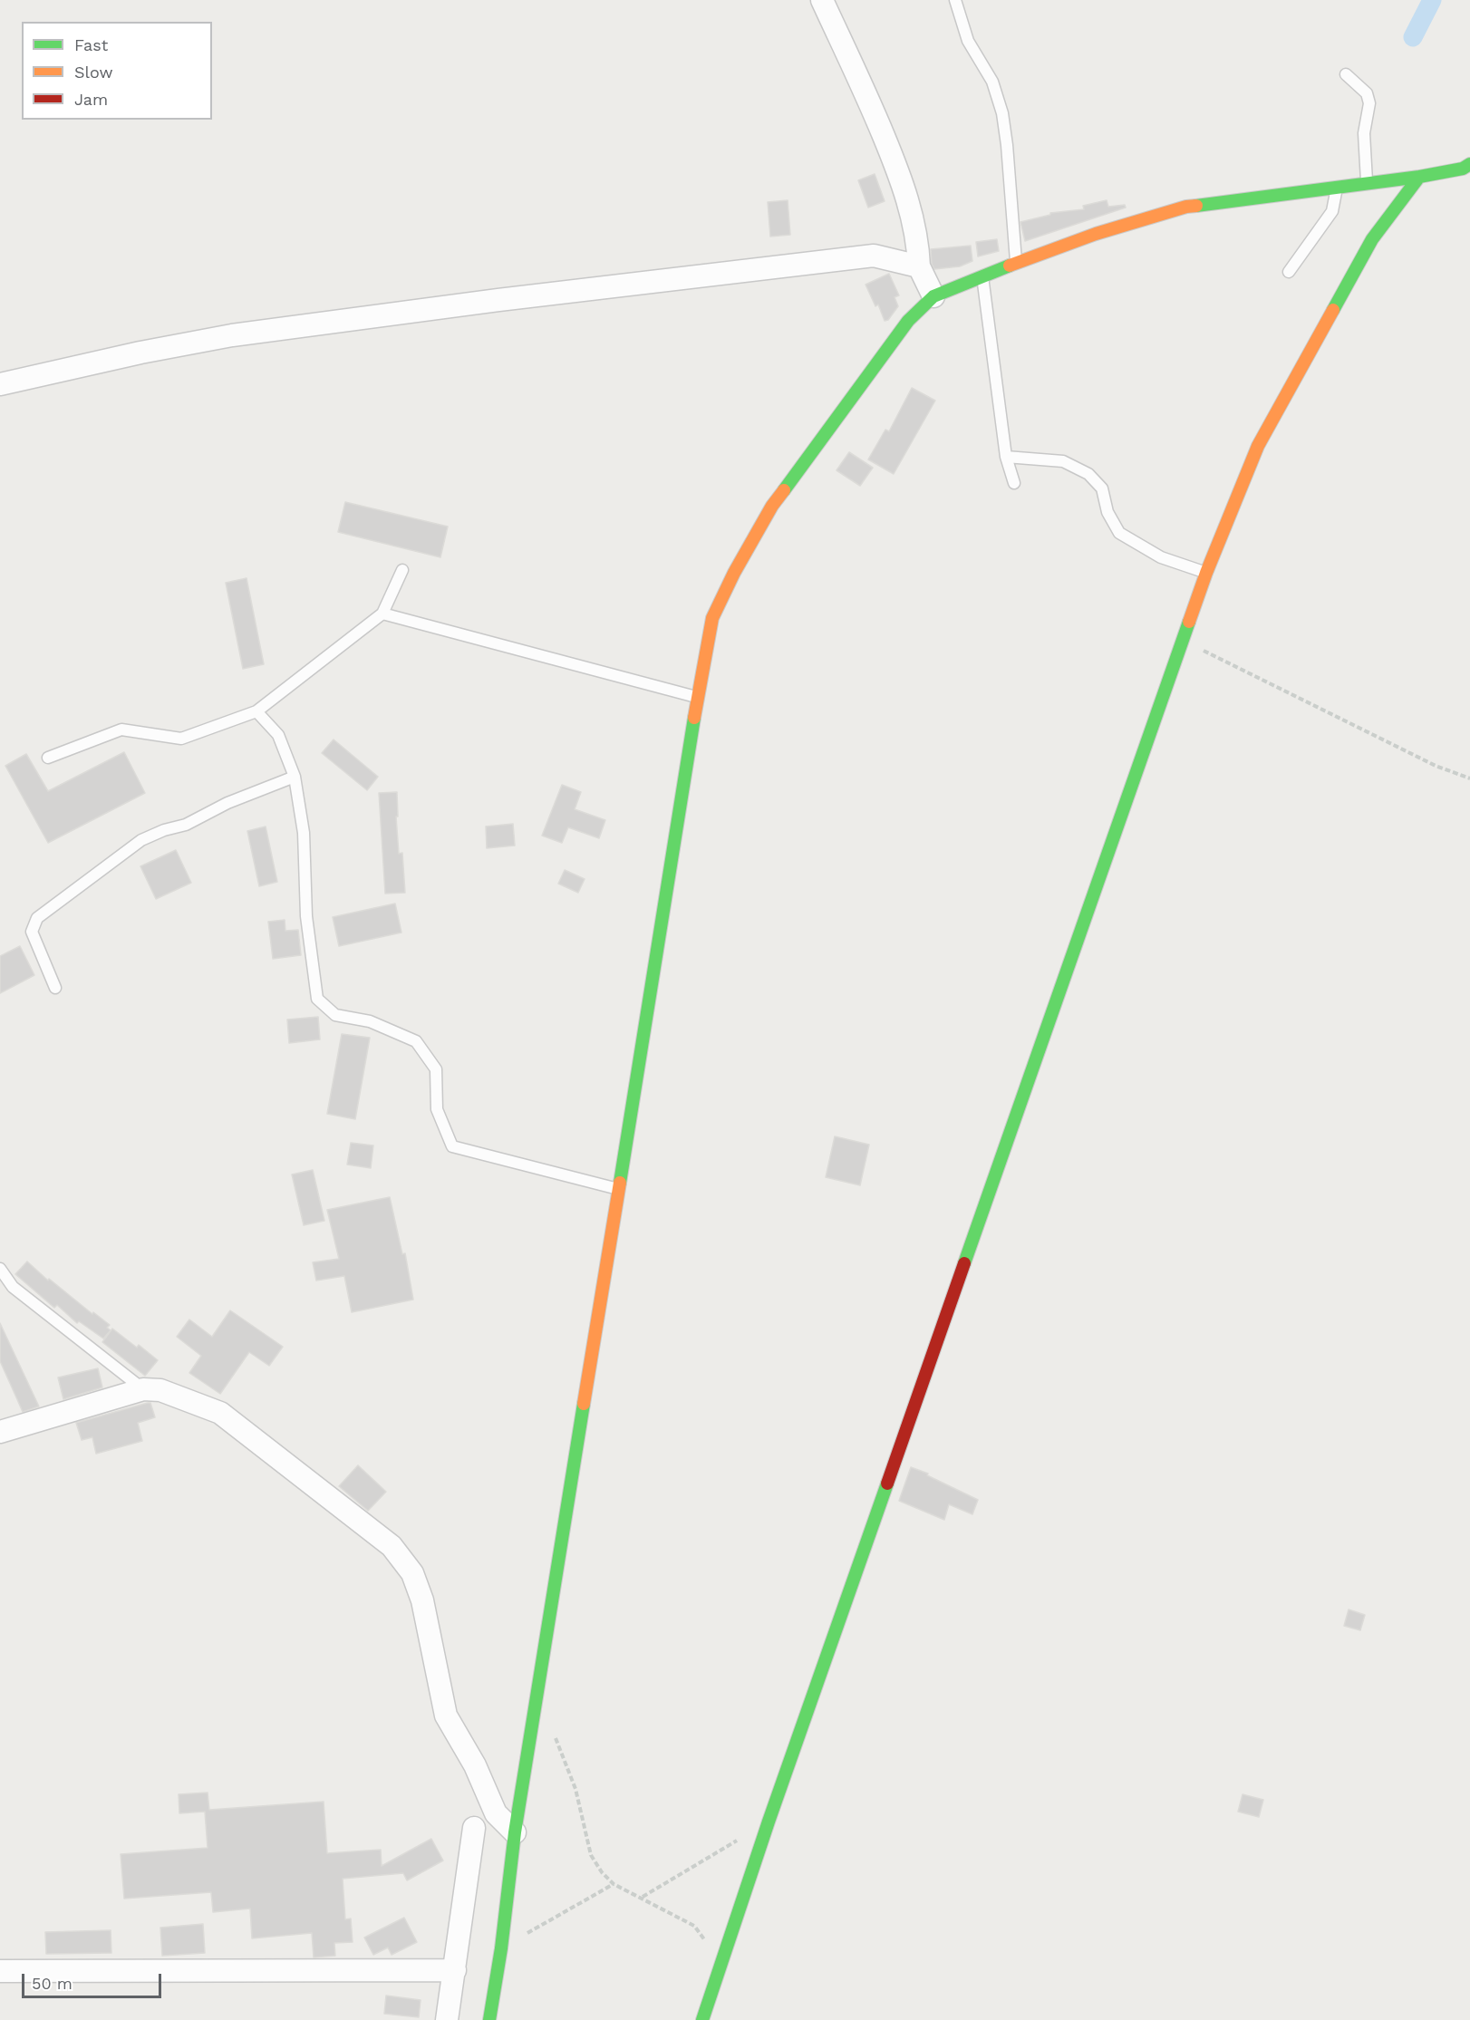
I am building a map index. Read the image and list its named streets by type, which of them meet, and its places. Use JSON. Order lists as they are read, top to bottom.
{
  "legend": ["Fast", "Slow", "Jam"],
  "scale_bar": "50 m"
}
